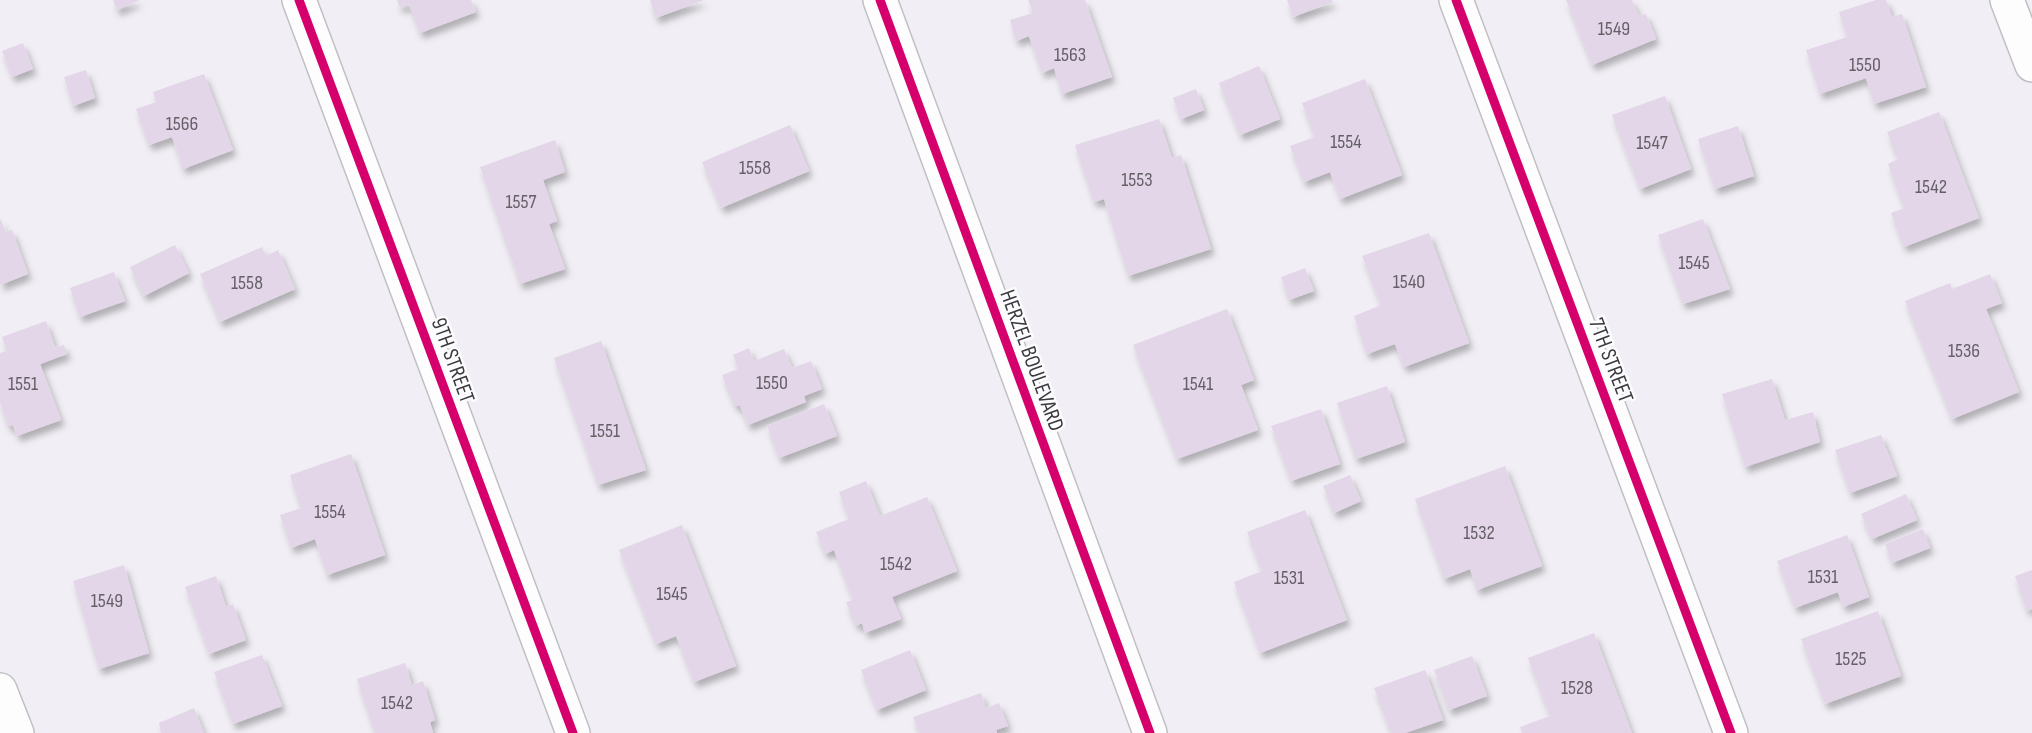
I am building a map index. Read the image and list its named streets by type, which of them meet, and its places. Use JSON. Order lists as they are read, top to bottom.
{
  "streets": {
    "street": ["9TH STREET", "HERZEL BOULEVARD", "7TH STREET"]
  },
  "house_numbers": [
    "1549",
    "1563",
    "1550",
    "1566",
    "1554",
    "1547",
    "1558",
    "1553",
    "1542",
    "1557",
    "1545",
    "1540",
    "1558",
    "1536",
    "1550",
    "1551",
    "1541",
    "1551",
    "1554",
    "1532",
    "1542",
    "1531",
    "1531",
    "1545",
    "1549",
    "1525",
    "1528",
    "1542"
  ]
}
